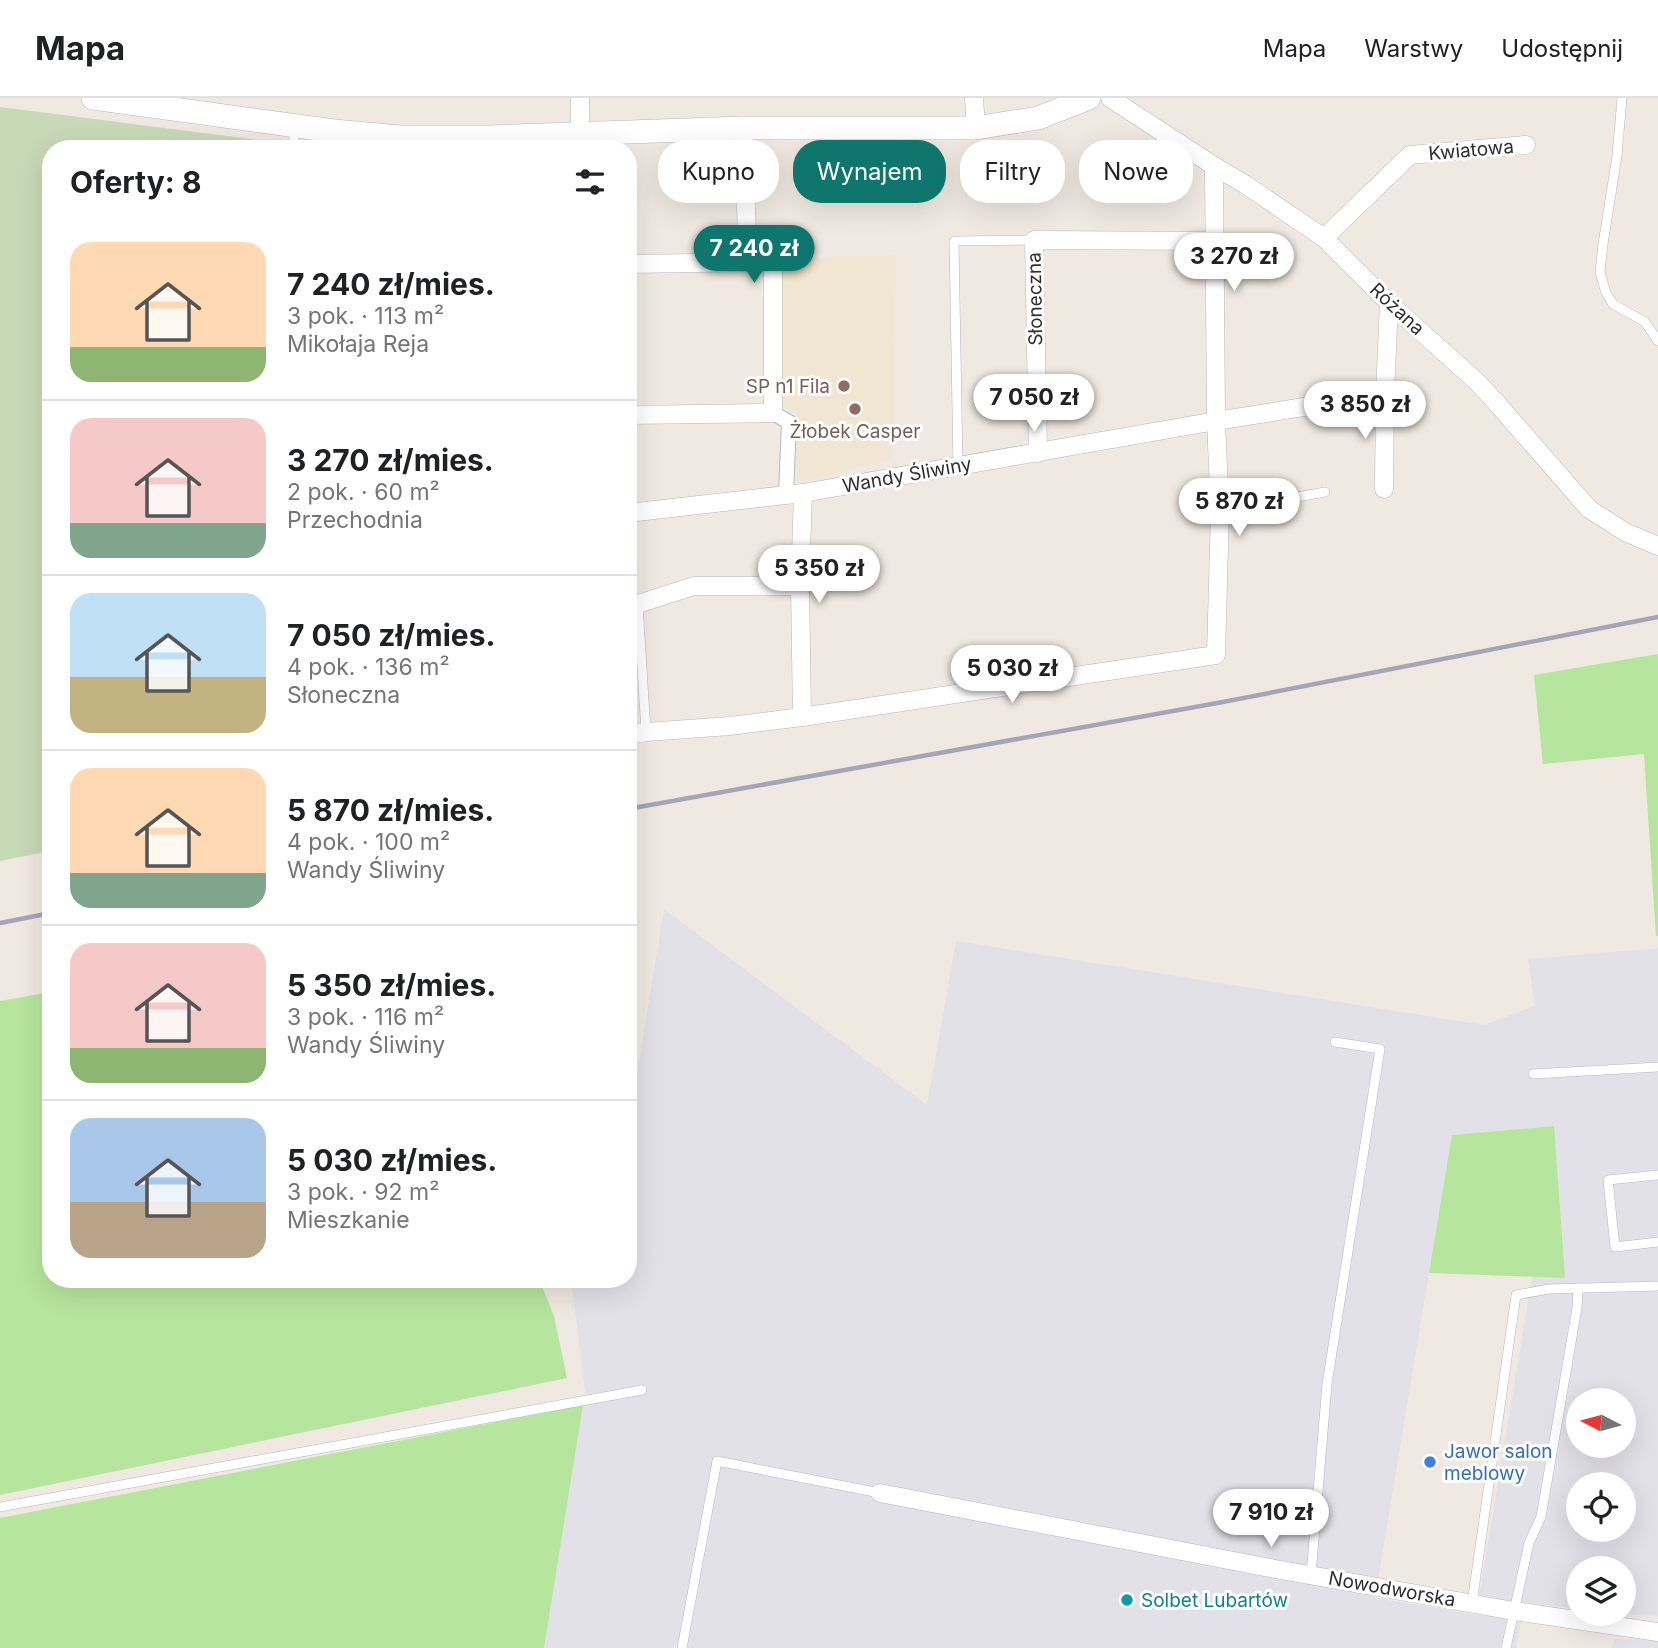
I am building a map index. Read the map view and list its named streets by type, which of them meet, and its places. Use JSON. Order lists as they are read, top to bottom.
{
  "streets": {
    "street": [
      "Kwiatowa",
      "Słoneczna",
      "Różana",
      "Wandy Śliwiny",
      "Nowodworska"
    ]
  },
  "crossings": [
    ["Kwiatowa", "Różana"],
    ["Słoneczna", "Wandy Śliwiny"]
  ],
  "places": [
    "SP n1 Fila",
    "Żłobek Casper",
    "Jawor salon meblowy",
    "Solbet Lubartów"
  ],
  "north": "left",
  "page": {
    "header": "Mapa",
    "nav": ["Mapa", "Warstwy", "Udostępnij"],
    "chip": [
      "Kupno",
      "Wynajem",
      "Filtry",
      "Nowe"
    ],
    "heading": "Oferty: 8",
    "list": [
      {
        "name": "7 240 zł/mies.",
        "note": "3 pok. · 113 m² · Mikołaja Reja"
      },
      {
        "name": "3 270 zł/mies.",
        "note": "2 pok. · 60 m² · Przechodnia"
      },
      {
        "name": "7 050 zł/mies.",
        "note": "4 pok. · 136 m² · Słoneczna"
      },
      {
        "name": "5 870 zł/mies.",
        "note": "4 pok. · 100 m² · Wandy Śliwiny"
      },
      {
        "name": "5 350 zł/mies.",
        "note": "3 pok. · 116 m² · Wandy Śliwiny"
      },
      {
        "name": "5 030 zł/mies.",
        "note": "3 pok. · 92 m² · Mieszkanie"
      }
    ],
    "price": [
      "7 240 zł",
      "3 270 zł",
      "7 050 zł",
      "3 850 zł",
      "5 870 zł",
      "5 350 zł",
      "5 030 zł",
      "7 910 zł"
    ]
  }
}
